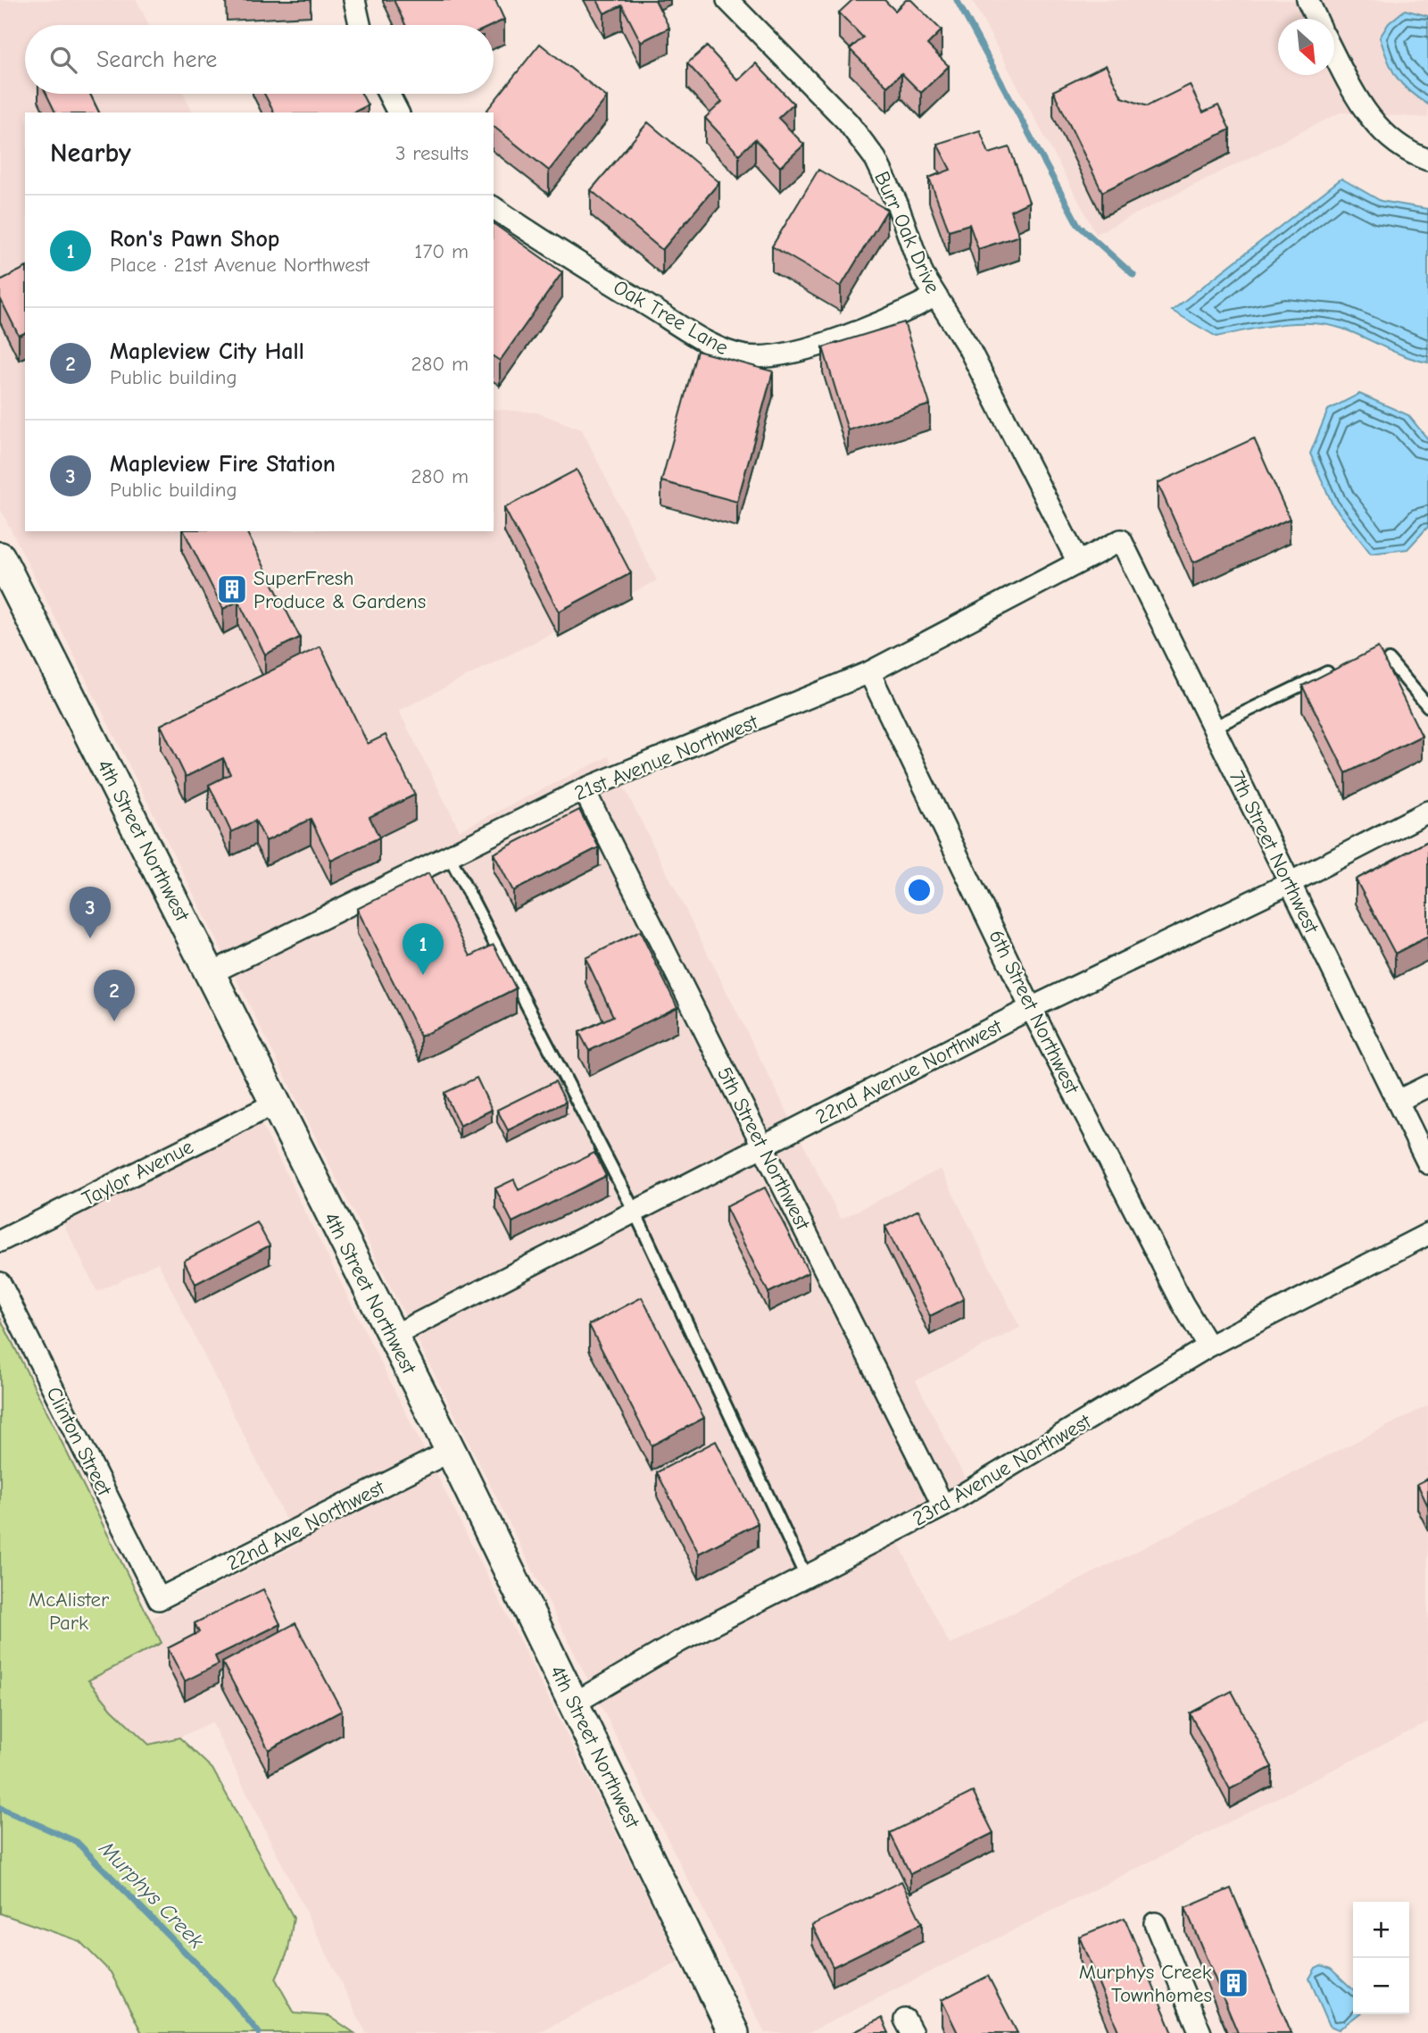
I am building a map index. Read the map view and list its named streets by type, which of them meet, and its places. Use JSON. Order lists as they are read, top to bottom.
{
  "streets": {
    "street": [
      "Burr Oak Drive",
      "Oak Tree Lane",
      "21st Avenue Northwest",
      "4th Street Northwest",
      "7th Street Northwest",
      "6th Street Northwest",
      "22nd Avenue Northwest",
      "5th Street Northwest",
      "Taylor Avenue",
      "Clinton Street",
      "23rd Avenue Northwest",
      "22nd Ave Northwest"
    ]
  },
  "crossings": [
    ["Burr Oak Drive", "Oak Tree Lane"],
    ["Burr Oak Drive", "21st Avenue Northwest"],
    ["21st Avenue Northwest", "4th Street Northwest"],
    ["21st Avenue Northwest", "7th Street Northwest"],
    ["21st Avenue Northwest", "6th Street Northwest"],
    ["21st Avenue Northwest", "5th Street Northwest"],
    ["4th Street Northwest", "22nd Avenue Northwest"],
    ["4th Street Northwest", "Taylor Avenue"],
    ["4th Street Northwest", "23rd Avenue Northwest"],
    ["4th Street Northwest", "22nd Ave Northwest"],
    ["7th Street Northwest", "22nd Avenue Northwest"],
    ["6th Street Northwest", "22nd Avenue Northwest"],
    ["6th Street Northwest", "23rd Avenue Northwest"],
    ["22nd Avenue Northwest", "5th Street Northwest"],
    ["5th Street Northwest", "23rd Avenue Northwest"],
    ["Clinton Street", "22nd Ave Northwest"]
  ],
  "water": ["Murphys Creek"],
  "parks": ["McAlister Park"],
  "places": {
    "building": ["SuperFresh Produce & Gardens", "Murphys Creek Townhomes"]
  },
  "north": "bottom right",
  "page": {
    "search": "Search here",
    "heading": ["Nearby", "3 results"],
    "list": [
      {
        "mark": "1",
        "name": "Ron's Pawn Shop",
        "note": "Place · 21st Avenue Northwest",
        "value": "170 m"
      },
      {
        "mark": "2",
        "name": "Mapleview City Hall",
        "note": "Public building",
        "value": "280 m"
      },
      {
        "mark": "3",
        "name": "Mapleview Fire Station",
        "note": "Public building",
        "value": "280 m"
      }
    ],
    "pins": ["3", "1", "2"],
    "map_buttons": ["+", "−"]
  }
}
